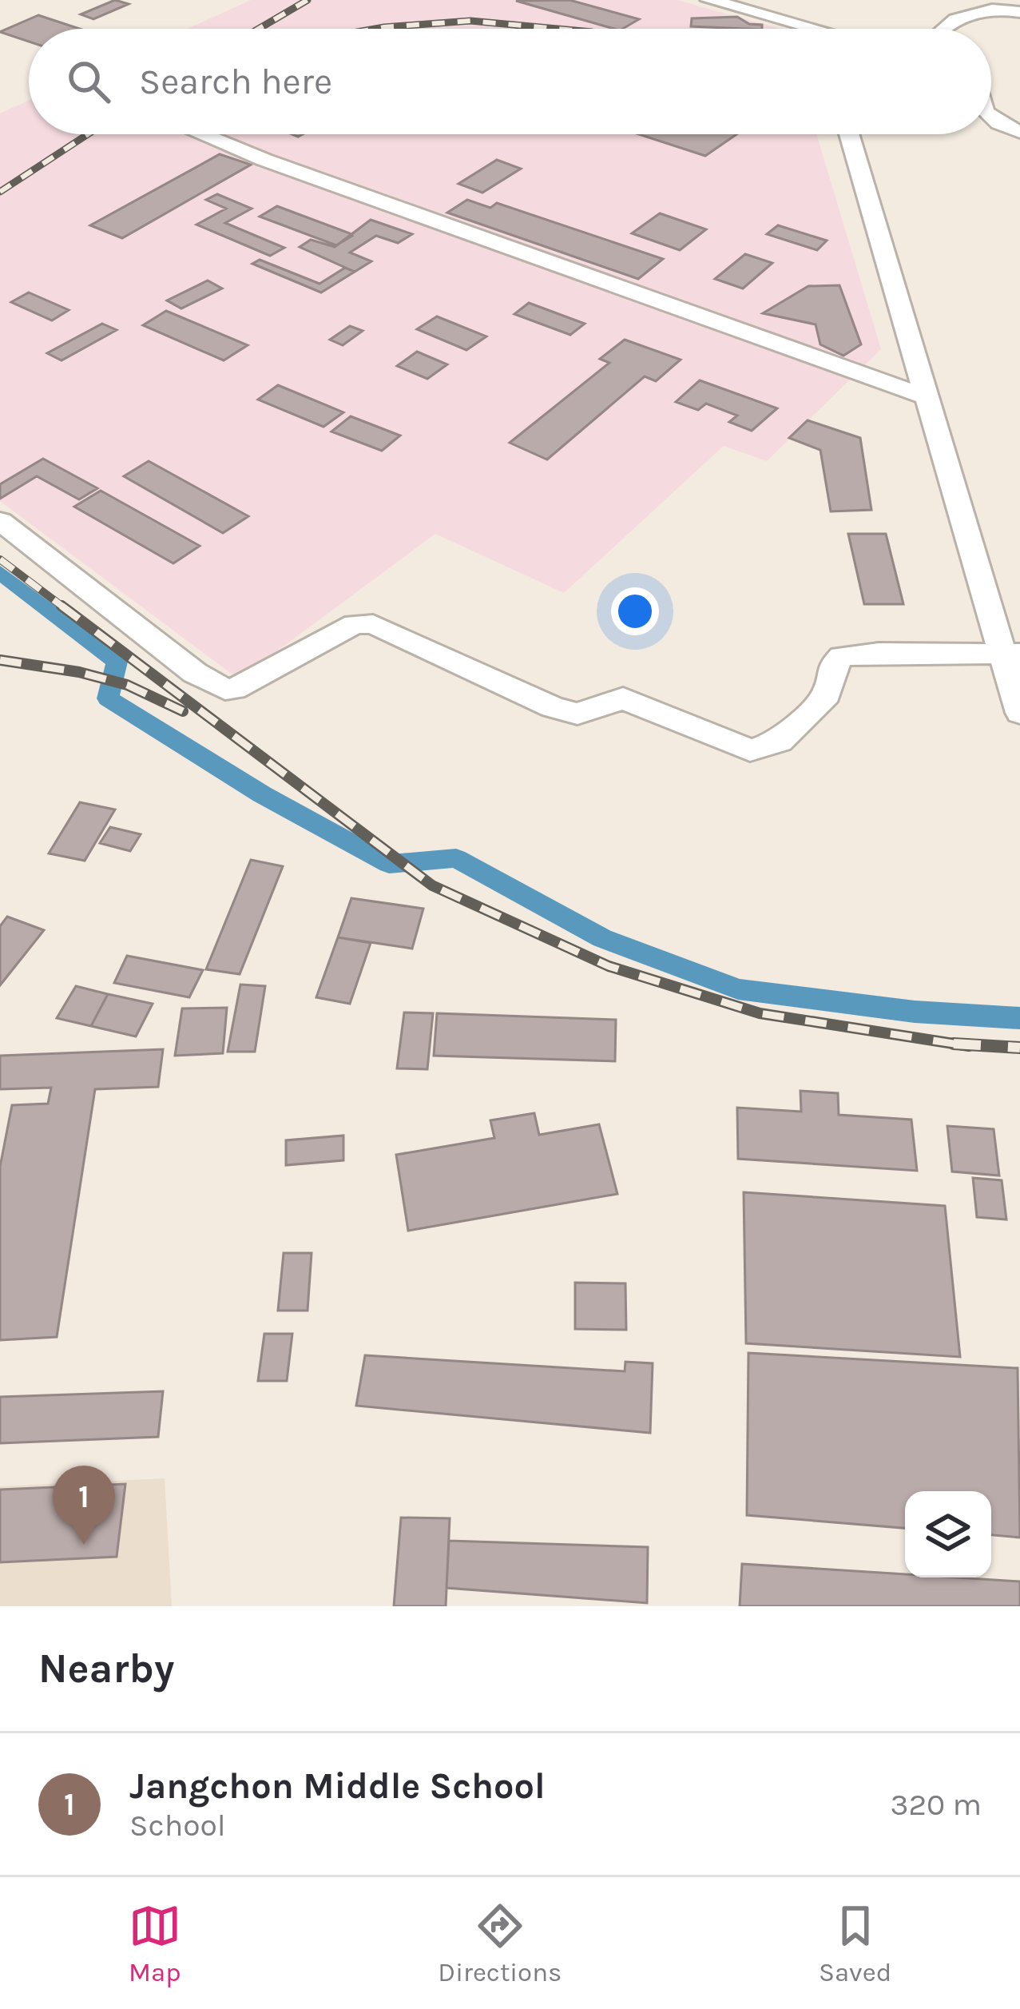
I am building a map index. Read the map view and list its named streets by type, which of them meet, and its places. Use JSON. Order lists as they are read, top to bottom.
{
  "page": {
    "search": "Search here",
    "pins": "1",
    "heading": "Nearby",
    "list": [
      {
        "mark": "1",
        "name": "Jangchon Middle School",
        "note": "School",
        "value": "320 m"
      }
    ],
    "nav": ["Map", "Directions", "Saved"]
  }
}
